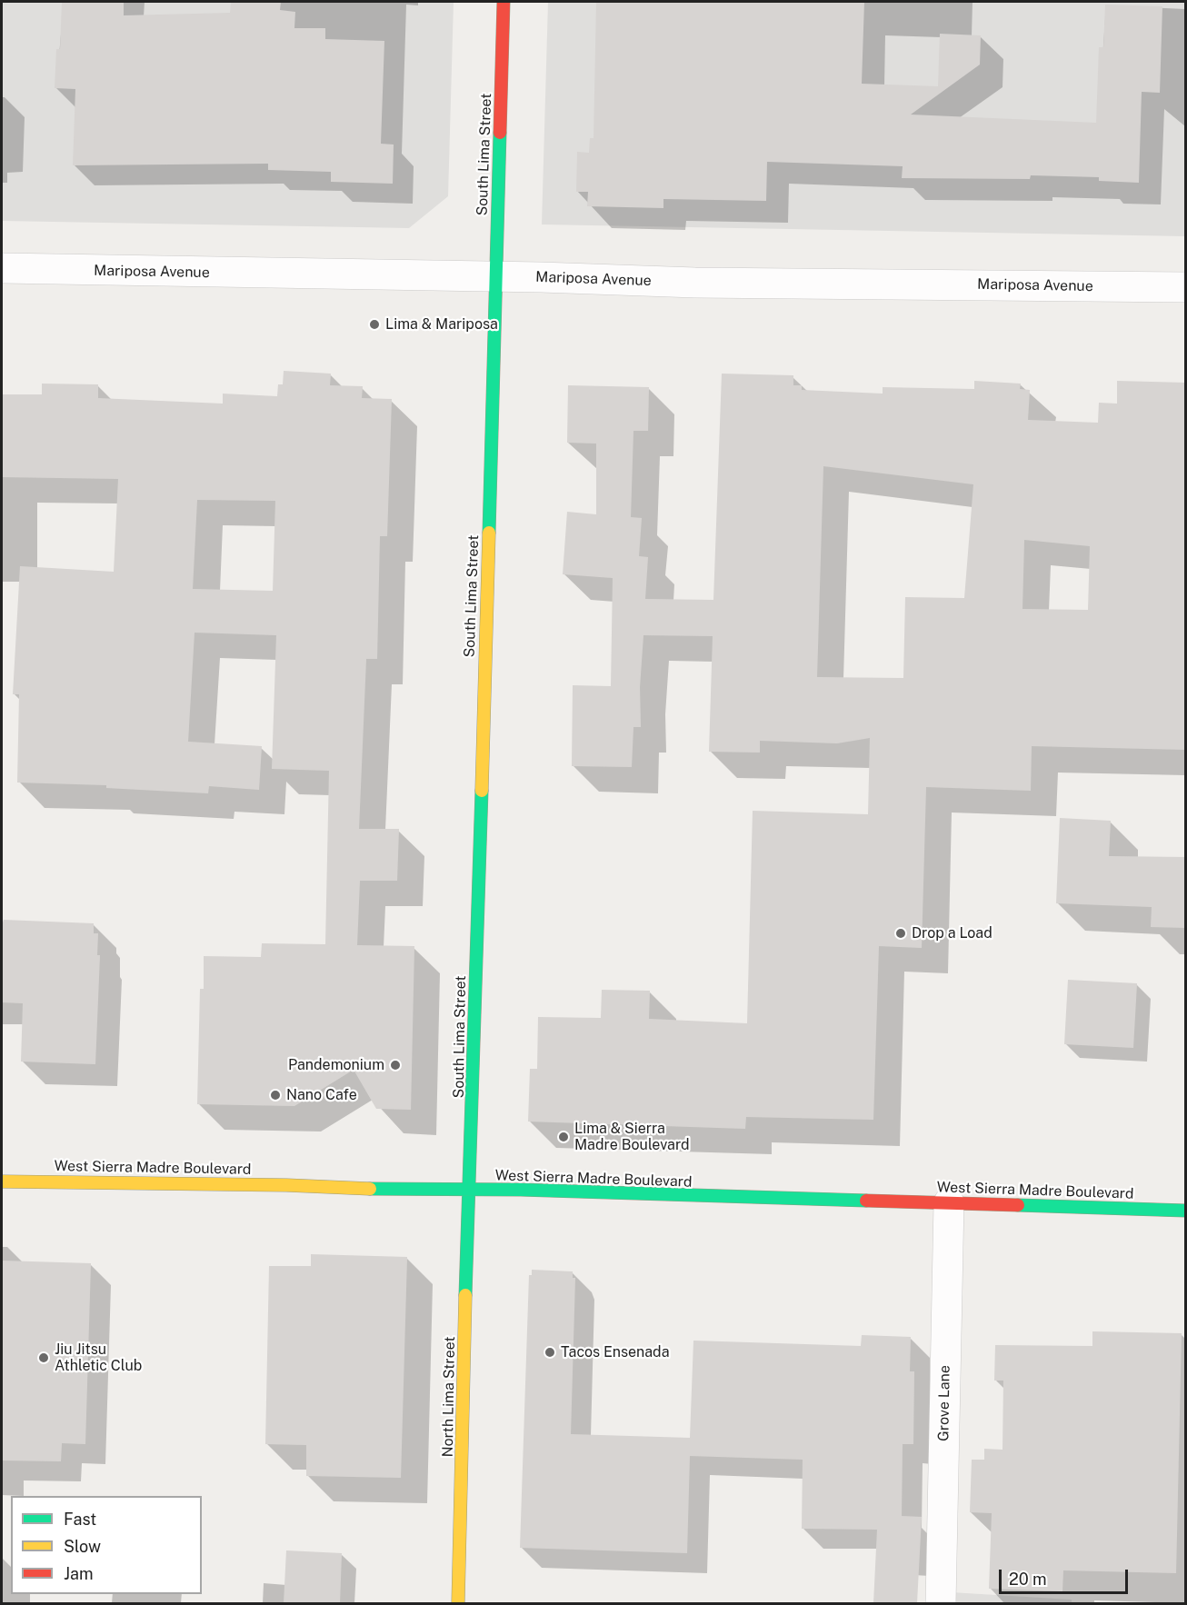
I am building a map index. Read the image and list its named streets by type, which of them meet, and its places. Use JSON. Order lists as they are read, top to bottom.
{
  "streets": {
    "street": [
      "South Lima Street",
      "Mariposa Avenue",
      "West Sierra Madre Boulevard",
      "North Lima Street",
      "Grove Lane"
    ]
  },
  "crossings": [
    ["South Lima Street", "Mariposa Avenue"],
    ["South Lima Street", "West Sierra Madre Boulevard"],
    ["South Lima Street", "North Lima Street"],
    ["West Sierra Madre Boulevard", "North Lima Street"],
    ["West Sierra Madre Boulevard", "Grove Lane"]
  ],
  "places": [
    "Lima & Mariposa",
    "Drop a Load",
    "Pandemonium",
    "Nano Cafe",
    "Lima & Sierra Madre Boulevard",
    "Tacos Ensenada",
    "Jiu Jitsu Athletic Club"
  ],
  "legend": ["Fast", "Slow", "Jam"],
  "scale_bar": "20 m"
}
